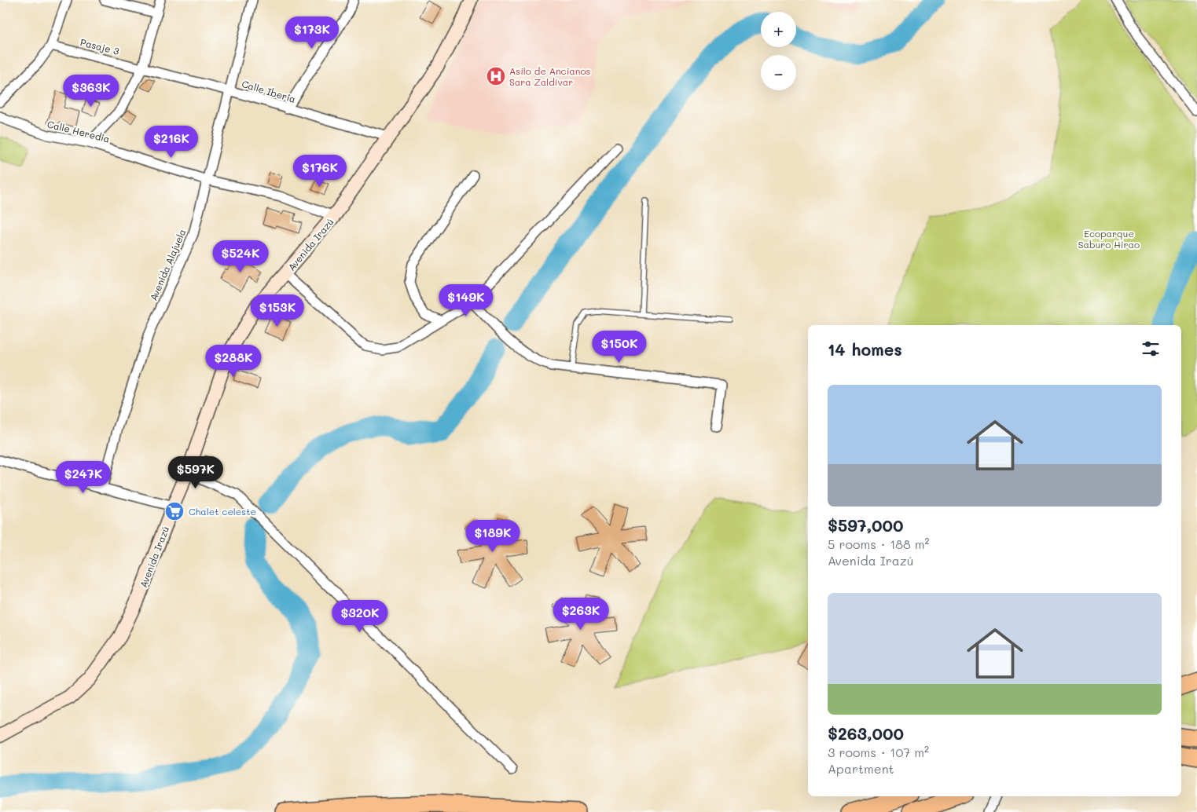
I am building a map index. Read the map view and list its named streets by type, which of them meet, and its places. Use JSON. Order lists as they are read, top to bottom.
{
  "streets": {
    "street": [
      "Pasaje 3",
      "Calle Iberia",
      "Calle Heredia",
      "Avenida Irazú",
      "Avenida Alajuela"
    ]
  },
  "crossings": [
    ["Pasaje 3", "Calle Iberia"],
    ["Calle Iberia", "Avenida Irazú"],
    ["Calle Iberia", "Avenida Alajuela"],
    ["Calle Heredia", "Avenida Irazú"],
    ["Calle Heredia", "Avenida Alajuela"]
  ],
  "parks": ["Ecoparque Saburo Hirao"],
  "places": {
    "hospital": ["Asilo de Ancianos Sara Zaldívar"],
    "supermarket": ["Chalet celeste"]
  },
  "page": {
    "map_buttons": ["+", "−"],
    "price": [
      "$173K",
      "$363K",
      "$216K",
      "$176K",
      "$524K",
      "$149K",
      "$153K",
      "$150K",
      "$288K",
      "$597K",
      "$247K",
      "$189K",
      "$263K",
      "$320K"
    ],
    "heading": "14 homes",
    "list": [
      {
        "name": "$597,000",
        "note": "5 rooms · 188 m² · Avenida Irazú"
      },
      {
        "name": "$263,000",
        "note": "3 rooms · 107 m² · Apartment"
      }
    ]
  }
}
